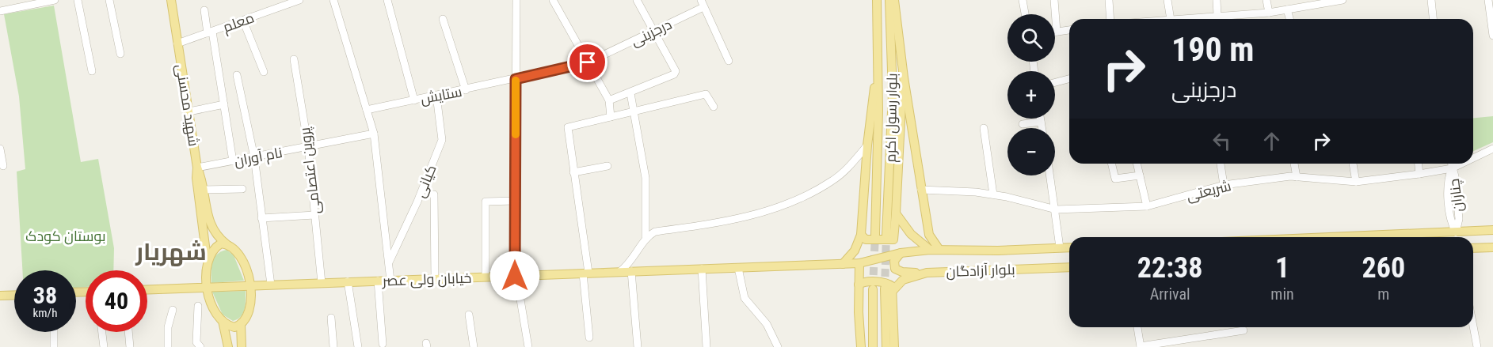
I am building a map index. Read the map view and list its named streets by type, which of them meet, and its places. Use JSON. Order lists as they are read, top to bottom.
{
  "streets": {
    "main road": [
      "شهید محسنی",
      "بلوار رسول اکرم",
      "بلوار آزادگان",
      "خیابان ولی عصر"
    ],
    "street": [
      "معلم",
      "درجزینی",
      "ستایش",
      "نام آوران",
      "پروین اعتصامی",
      "کیانی",
      "شریعتی",
      "چناران"
    ]
  },
  "crossings": [
    ["معلم", "شهید محسنی"],
    ["درجزینی", "ستایش"],
    ["ستایش", "کیانی"],
    ["شهید محسنی", "نام آوران"],
    ["نام آوران", "پروین اعتصامی"],
    ["پروین اعتصامی", "خیابان ولی عصر"],
    ["شریعتی", "چناران"],
    ["بلوار آزادگان", "خیابان ولی عصر"]
  ],
  "districts": ["شهریار"],
  "parks": ["بوستان کودک"],
  "page": {
    "map_buttons": ["+", "−"],
    "turn": ["190 m", "درجزینی"],
    "eta": [
      "22:38",
      "Arrival",
      "1",
      "min",
      "260",
      "m"
    ],
    "speed": "38 km/h",
    "limit": "40"
  }
}
